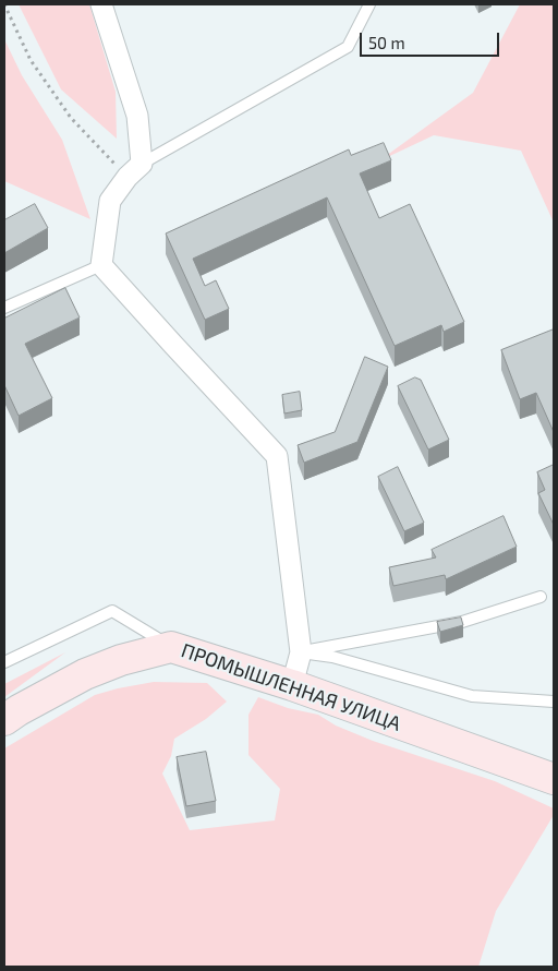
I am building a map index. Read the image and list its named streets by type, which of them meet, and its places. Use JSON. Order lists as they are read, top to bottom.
{
  "streets": {
    "main road": ["ПРОМЫШЛЕННАЯ УЛИЦА"]
  },
  "scale_bar": "50 m"
}
